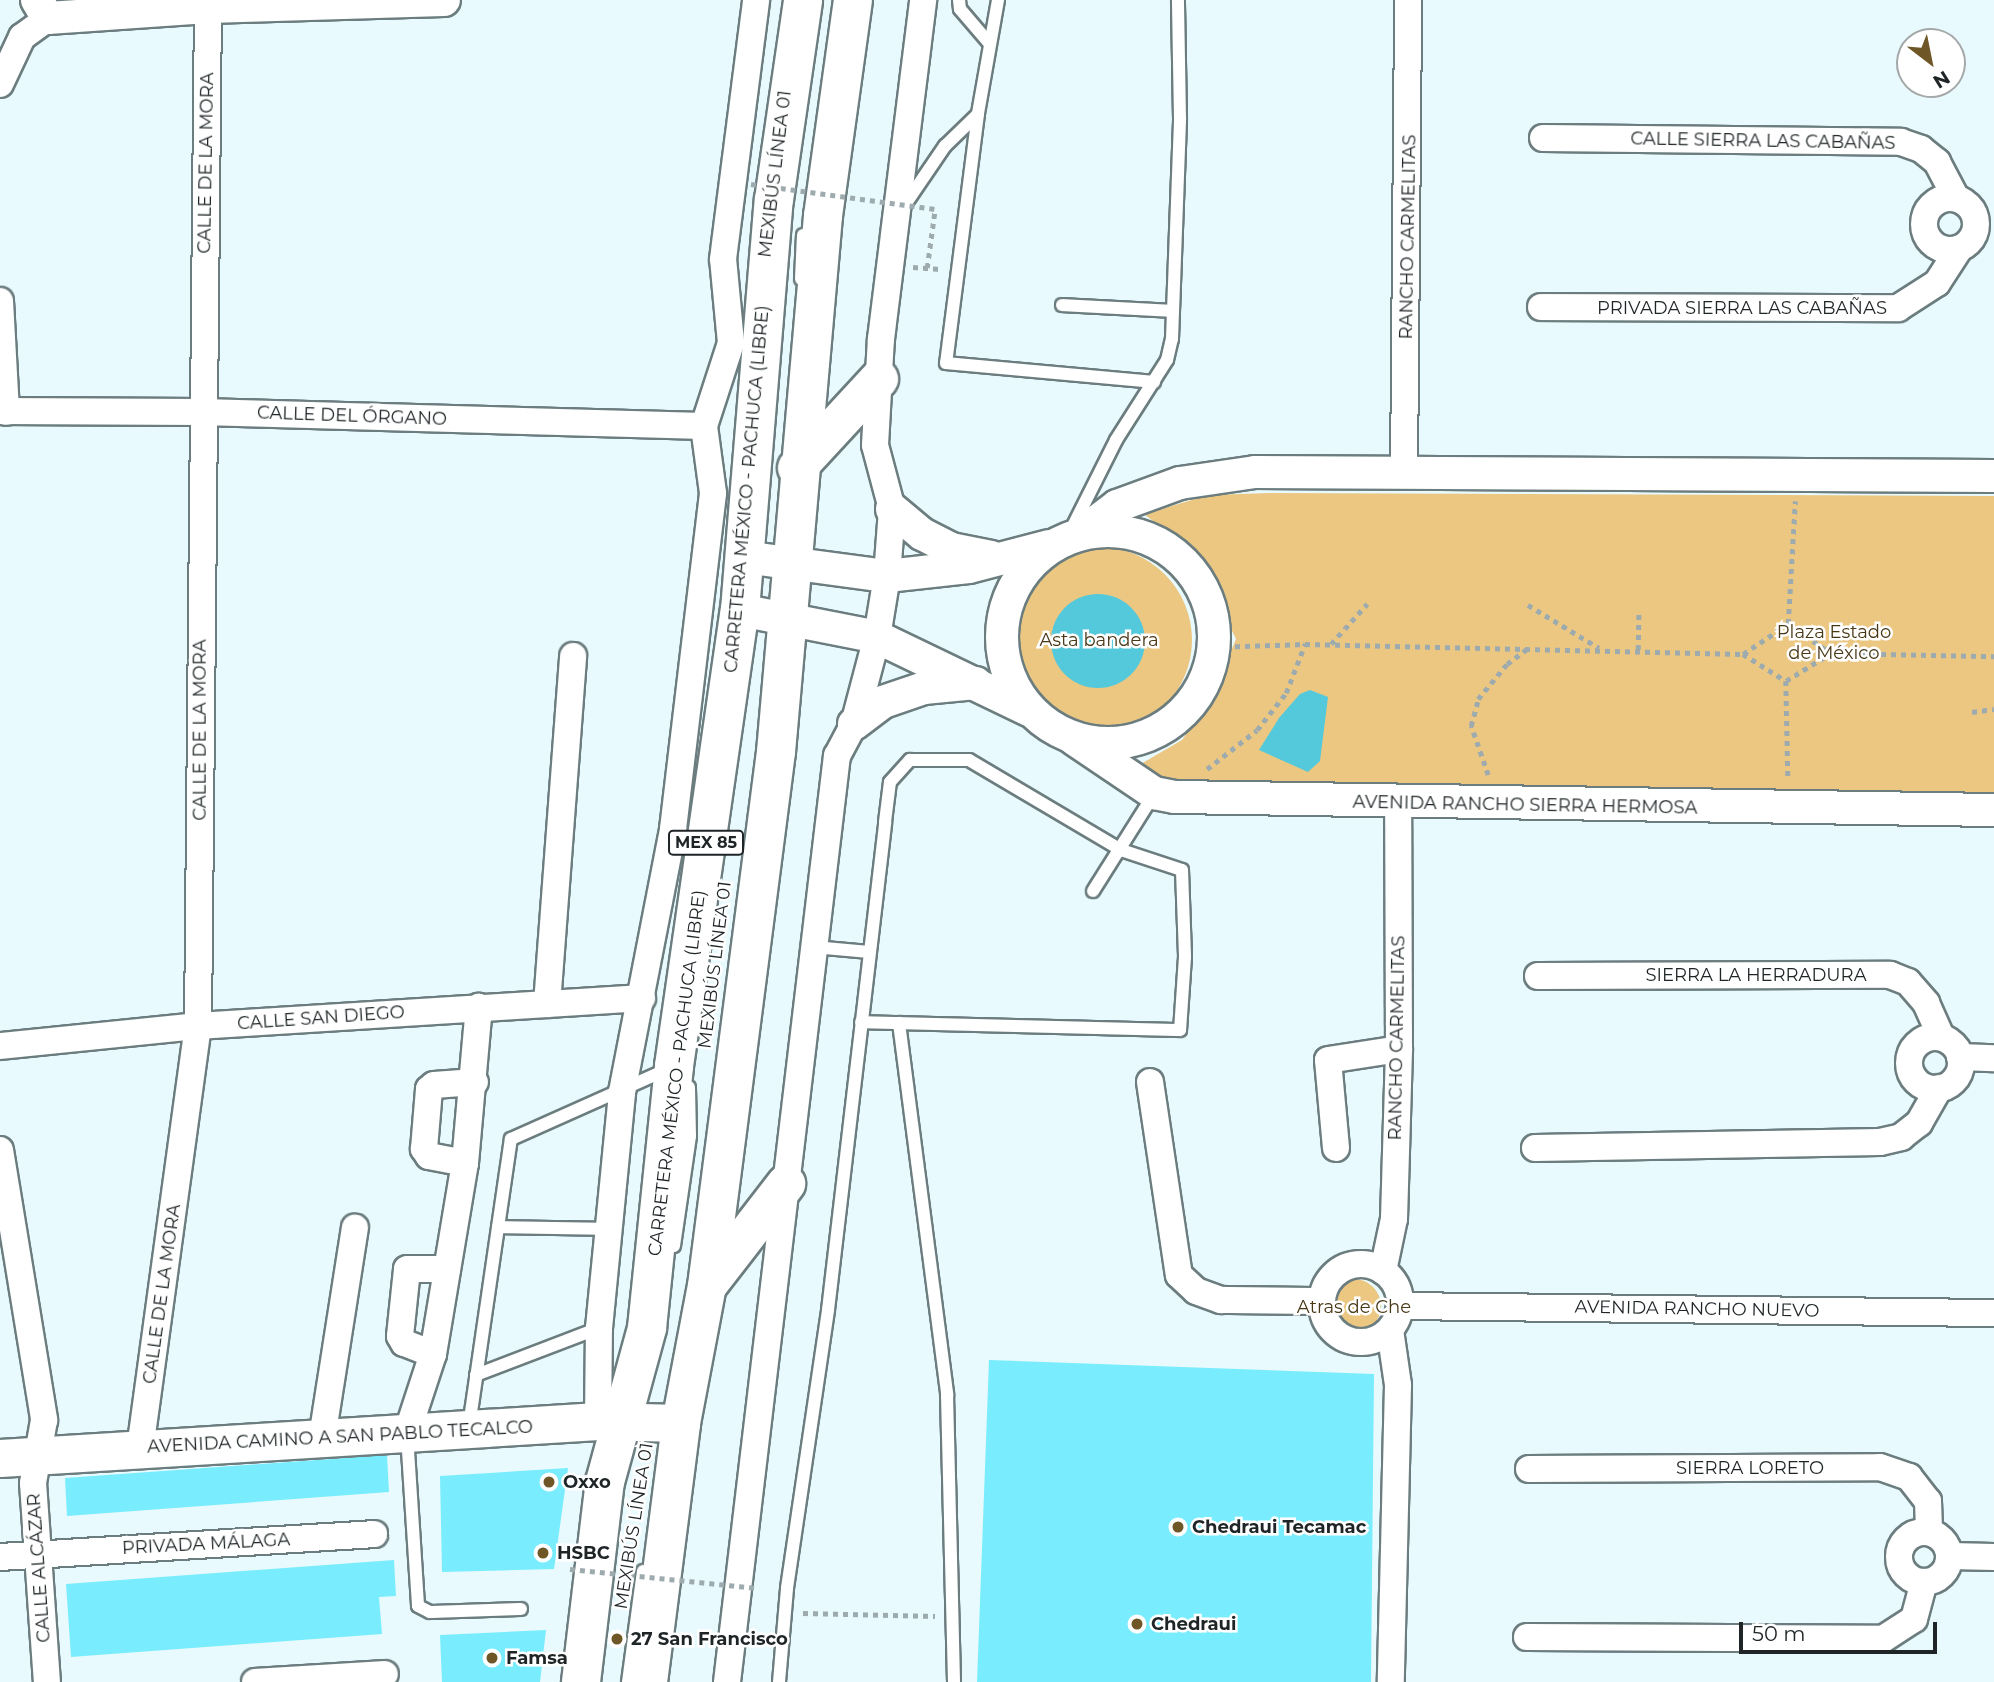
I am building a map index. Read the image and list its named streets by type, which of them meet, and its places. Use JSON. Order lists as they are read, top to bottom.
{
  "streets": {
    "main road": ["CARRETERA MÉXICO - PACHUCA (LIBRE)", "MEX 85", "AVENIDA CAMINO A SAN PABLO TECALCO"],
    "street": [
      "CALLE SIERRA LAS CABAÑAS",
      "CALLE DE LA MORA",
      "RANCHO CARMELITAS",
      "PRIVADA SIERRA LAS CABAÑAS",
      "CALLE DEL ÓRGANO",
      "AVENIDA RANCHO SIERRA HERMOSA",
      "SIERRA LA HERRADURA",
      "CALLE SAN DIEGO",
      "AVENIDA RANCHO NUEVO",
      "SIERRA LORETO",
      "PRIVADA MÁLAGA",
      "CALLE ALCÁZAR"
    ],
    "lane": ["MEXIBÚS LÍNEA 01"]
  },
  "crossings": [
    ["CALLE SIERRA LAS CABAÑAS", "PRIVADA SIERRA LAS CABAÑAS"],
    ["CALLE DE LA MORA", "CALLE DEL ÓRGANO"],
    ["CALLE DE LA MORA", "CALLE SAN DIEGO"],
    ["CALLE DE LA MORA", "AVENIDA CAMINO A SAN PABLO TECALCO"],
    ["MEXIBÚS LÍNEA 01", "CARRETERA MÉXICO - PACHUCA (LIBRE)"],
    ["MEXIBÚS LÍNEA 01", "AVENIDA CAMINO A SAN PABLO TECALCO"],
    ["RANCHO CARMELITAS", "AVENIDA RANCHO SIERRA HERMOSA"],
    ["RANCHO CARMELITAS", "AVENIDA RANCHO NUEVO"],
    ["CARRETERA MÉXICO - PACHUCA (LIBRE)", "AVENIDA CAMINO A SAN PABLO TECALCO"],
    ["AVENIDA CAMINO A SAN PABLO TECALCO", "CALLE ALCÁZAR"],
    ["PRIVADA MÁLAGA", "CALLE ALCÁZAR"]
  ],
  "parks": ["Plaza Estado de México", "Asta bandera", "Atras de Che"],
  "places": [
    "Oxxo",
    "Chedraui Tecamac",
    "HSBC",
    "Chedraui",
    "27 San Francisco",
    "Famsa"
  ],
  "scale_bar": "50 m",
  "north": "bottom right"
}
